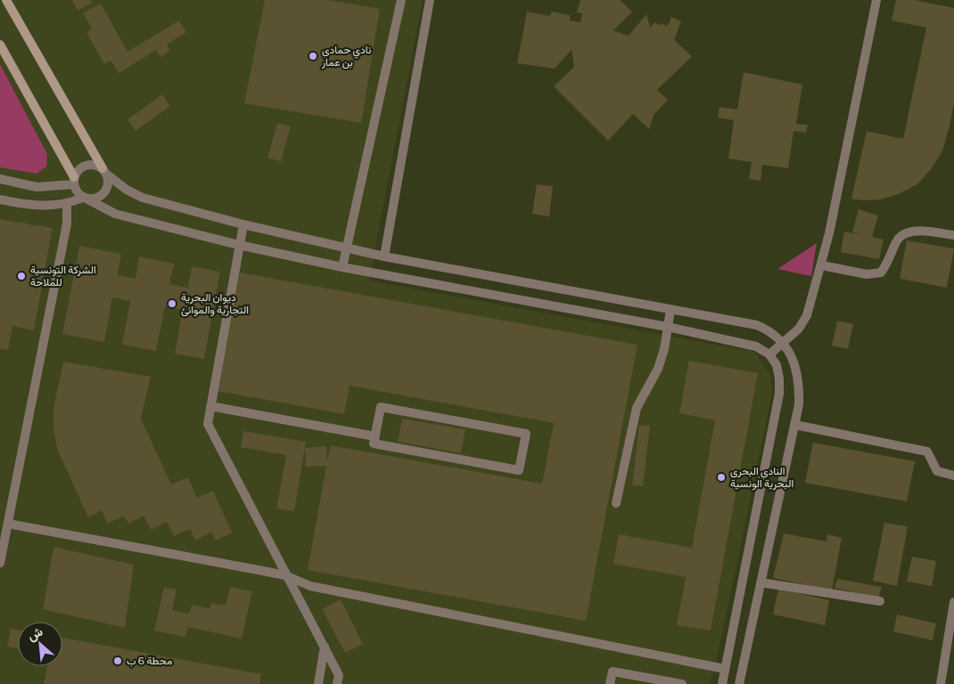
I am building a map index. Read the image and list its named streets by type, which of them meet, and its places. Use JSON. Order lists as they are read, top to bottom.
{
  "places": [
    "نادي حمادي بن عمار",
    "الشركة التونسية للملاحة",
    "ديوان البحرية التجارية والموانئ",
    "النادي البحري البحرية الونسية",
    "محطة 6 ب"
  ],
  "north": "top left"
}
